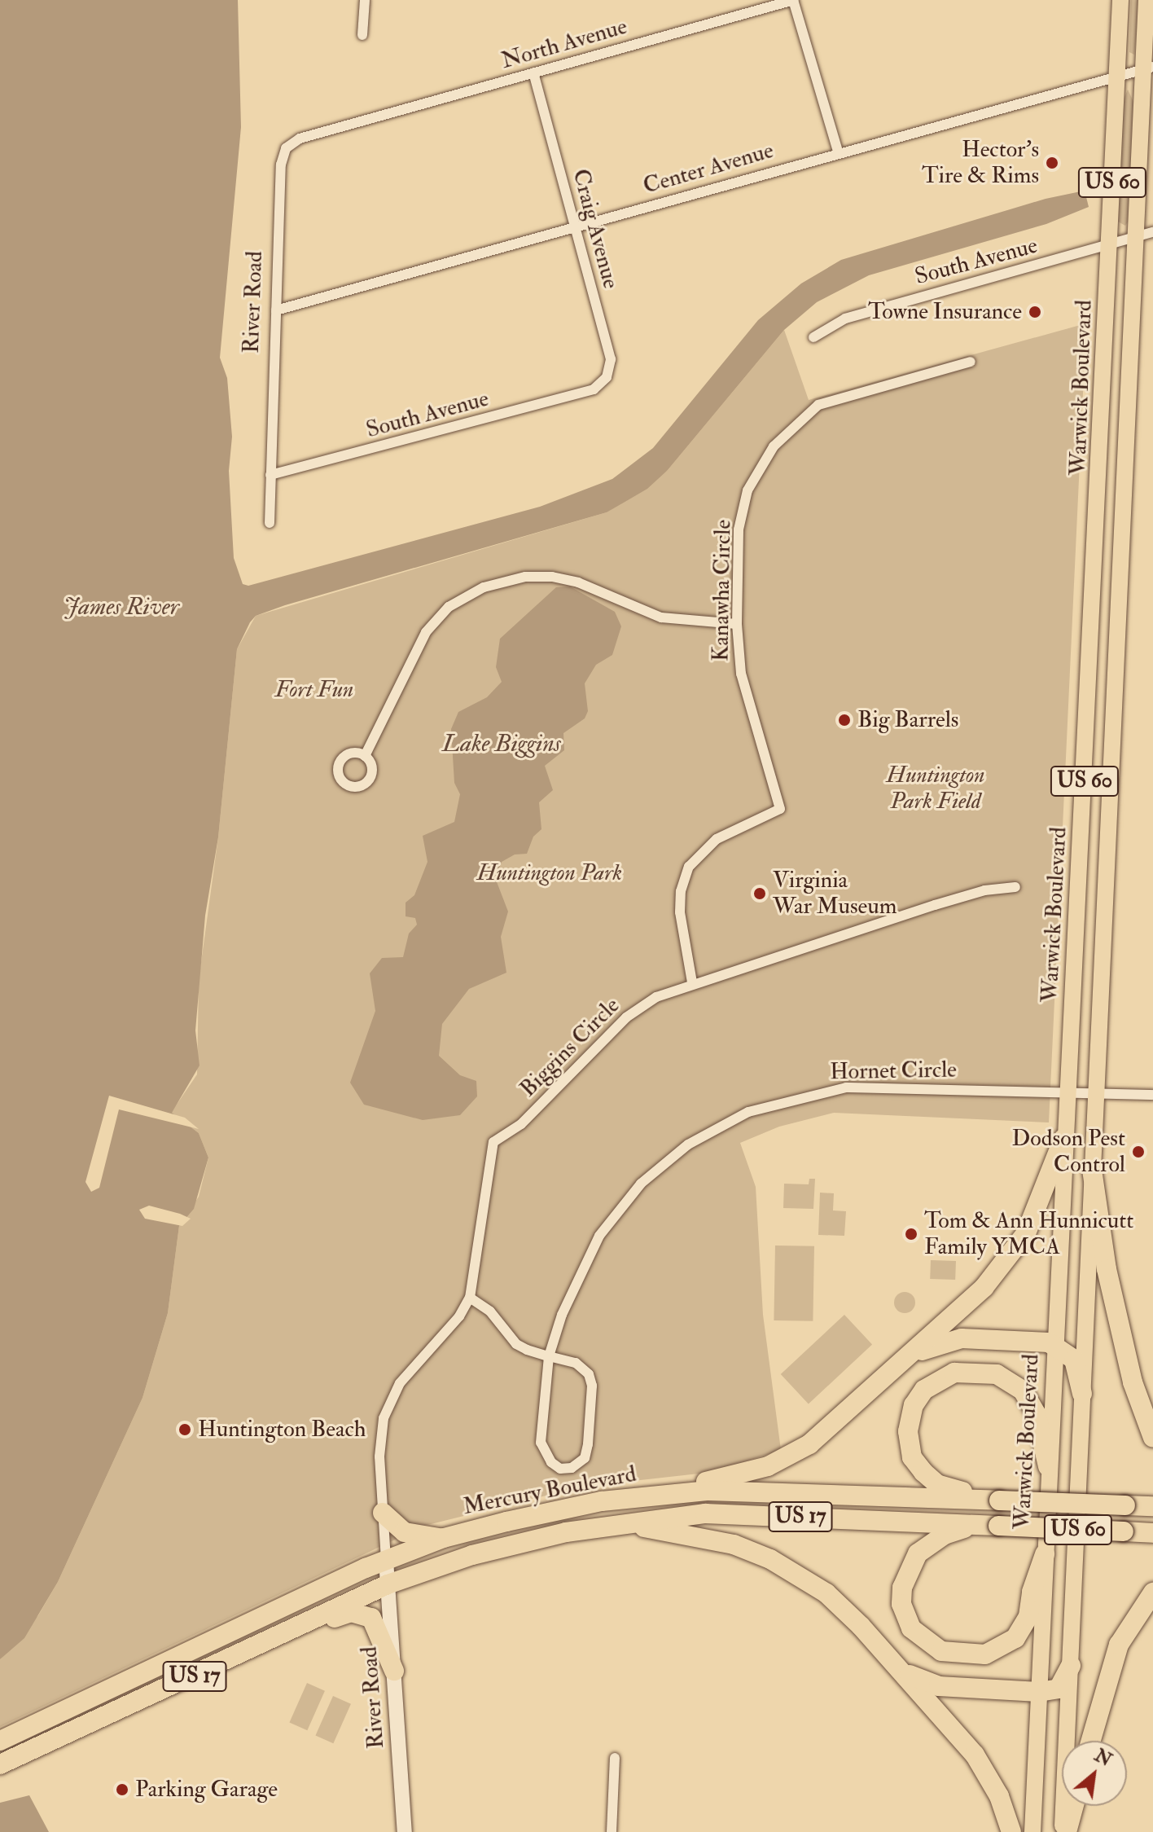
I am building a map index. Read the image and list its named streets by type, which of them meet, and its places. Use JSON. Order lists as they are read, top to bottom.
{
  "streets": {
    "highway": ["Mercury Boulevard", "US 17"],
    "main road": ["US 60", "Warwick Boulevard"],
    "street": [
      "North Avenue",
      "Center Avenue",
      "Craig Avenue",
      "South Avenue",
      "River Road",
      "Kanawha Circle",
      "Biggins Circle",
      "Hornet Circle"
    ]
  },
  "crossings": [
    ["North Avenue", "Craig Avenue"],
    ["North Avenue", "River Road"],
    ["Center Avenue", "Craig Avenue"],
    ["Center Avenue", "River Road"],
    ["Center Avenue", "Warwick Boulevard"],
    ["Craig Avenue", "South Avenue"],
    ["South Avenue", "River Road"],
    ["South Avenue", "Warwick Boulevard"],
    ["River Road", "Mercury Boulevard"],
    ["Warwick Boulevard", "Hornet Circle"],
    ["Kanawha Circle", "Biggins Circle"]
  ],
  "water": ["James River", "Lake Biggins"],
  "parks": ["Fort Fun", "Huntington Park Field", "Huntington Park"],
  "places": [
    "Hector's Tire & Rims",
    "Towne Insurance",
    "Big Barrels",
    "Virginia War Museum",
    "Dodson Pest Control",
    "Tom & Ann Hunnicutt Family YMCA",
    "Huntington Beach",
    "Parking Garage"
  ],
  "north": "top right"
}
